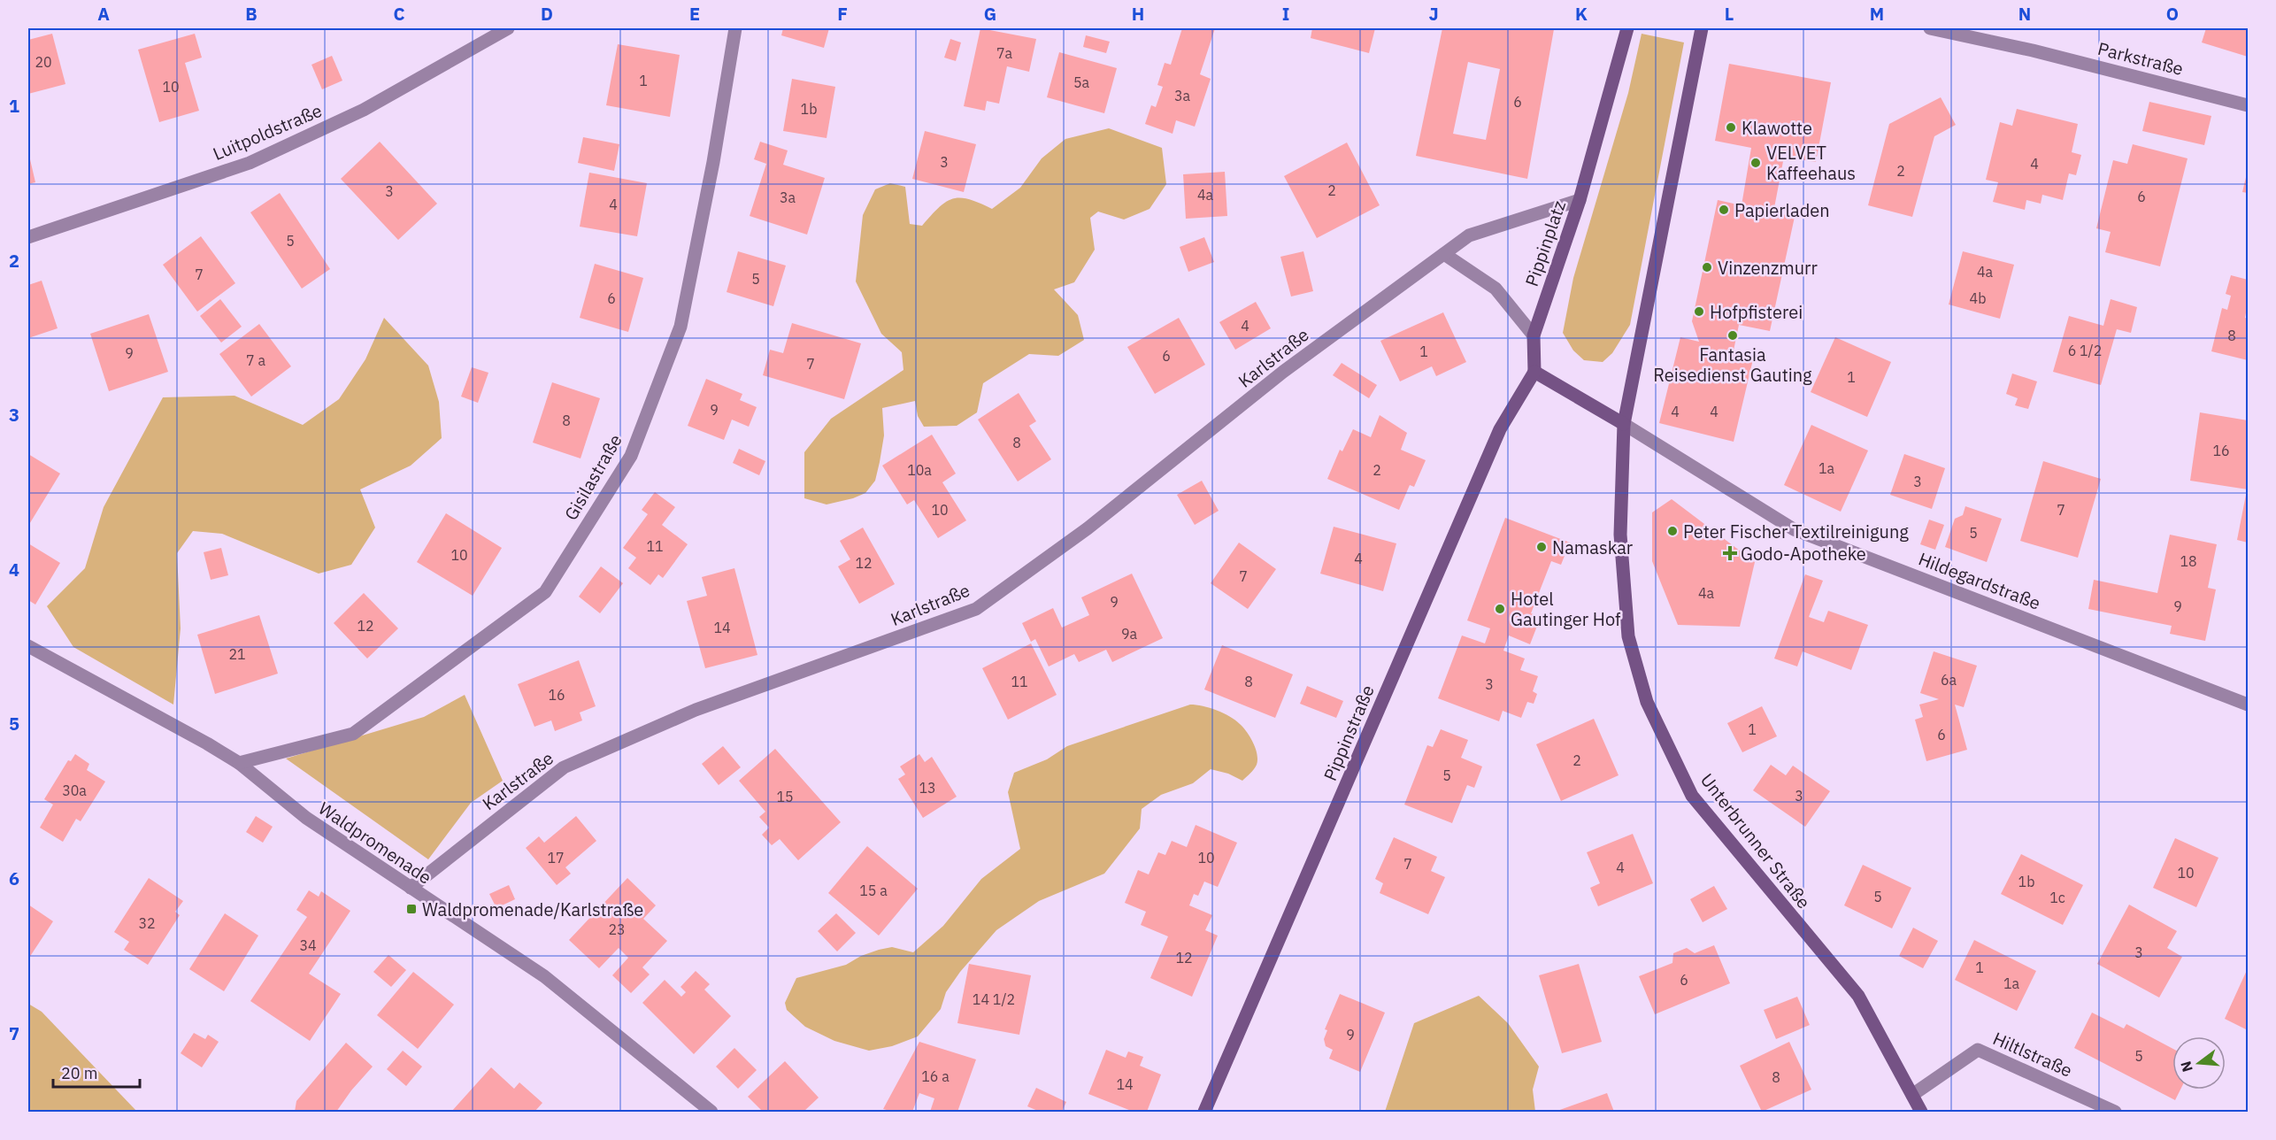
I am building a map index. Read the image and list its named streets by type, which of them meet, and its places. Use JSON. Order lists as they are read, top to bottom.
{
  "streets": {
    "street": [
      "Parkstraße",
      "Luitpoldstraße",
      "Pippinplatz",
      "Karlstraße",
      "Gisilastraße",
      "Hildegardstraße",
      "Pippinstraße",
      "Unterbrunner Straße",
      "Waldpromenade",
      "Hiltlstraße"
    ]
  },
  "crossings": [
    ["Pippinplatz", "Karlstraße"],
    ["Pippinplatz", "Pippinstraße"],
    ["Karlstraße", "Waldpromenade"],
    ["Gisilastraße", "Waldpromenade"],
    ["Hildegardstraße", "Unterbrunner Straße"],
    ["Unterbrunner Straße", "Hiltlstraße"]
  ],
  "places": {
    "other": [
      "Klawotte",
      "VELVET Kaffeehaus",
      "Papierladen",
      "Vinzenzmurr",
      "Hofpfisterei",
      "Fantasia Reisedienst Gauting",
      "Peter Fischer Textilreinigung",
      "Namaskar",
      "Hotel Gautinger Hof"
    ],
    "health": ["Godo-Apotheke"],
    "transit": ["Waldpromenade/Karlstraße"]
  },
  "house_numbers": [
    "7a",
    "20",
    "1",
    "5a",
    "10",
    "3a",
    "6",
    "1b",
    "3",
    "4",
    "2",
    "2",
    "3",
    "4a",
    "6",
    "3a",
    "4",
    "5",
    "4a",
    "7",
    "5",
    "6",
    "4b",
    "4",
    "8",
    "6 1/2",
    "1",
    "9",
    "6",
    "7 a",
    "7",
    "1",
    "9",
    "4",
    "4",
    "8",
    "8",
    "16",
    "1a",
    "10a",
    "2",
    "3",
    "10",
    "7",
    "5",
    "11",
    "10",
    "4",
    "18",
    "12",
    "7",
    "4a",
    "9",
    "9",
    "12",
    "14",
    "9a",
    "21",
    "6a",
    "11",
    "8",
    "3",
    "16",
    "1",
    "6",
    "2",
    "5",
    "13",
    "30a",
    "3",
    "15",
    "17",
    "10",
    "7",
    "4",
    "10",
    "1b",
    "15 a",
    "5",
    "1c",
    "32",
    "23",
    "34",
    "3",
    "12",
    "1",
    "6",
    "1a",
    "14 1/2",
    "9",
    "5",
    "16 a",
    "8",
    "14"
  ],
  "scale_bar": "20 m",
  "north": "left",
  "grid": {
    "columns": [
      "A",
      "B",
      "C",
      "D",
      "E",
      "F",
      "G",
      "H",
      "I",
      "J",
      "K",
      "L",
      "M",
      "N",
      "O"
    ],
    "rows": [
      "1",
      "2",
      "3",
      "4",
      "5",
      "6",
      "7"
    ]
  }
}
